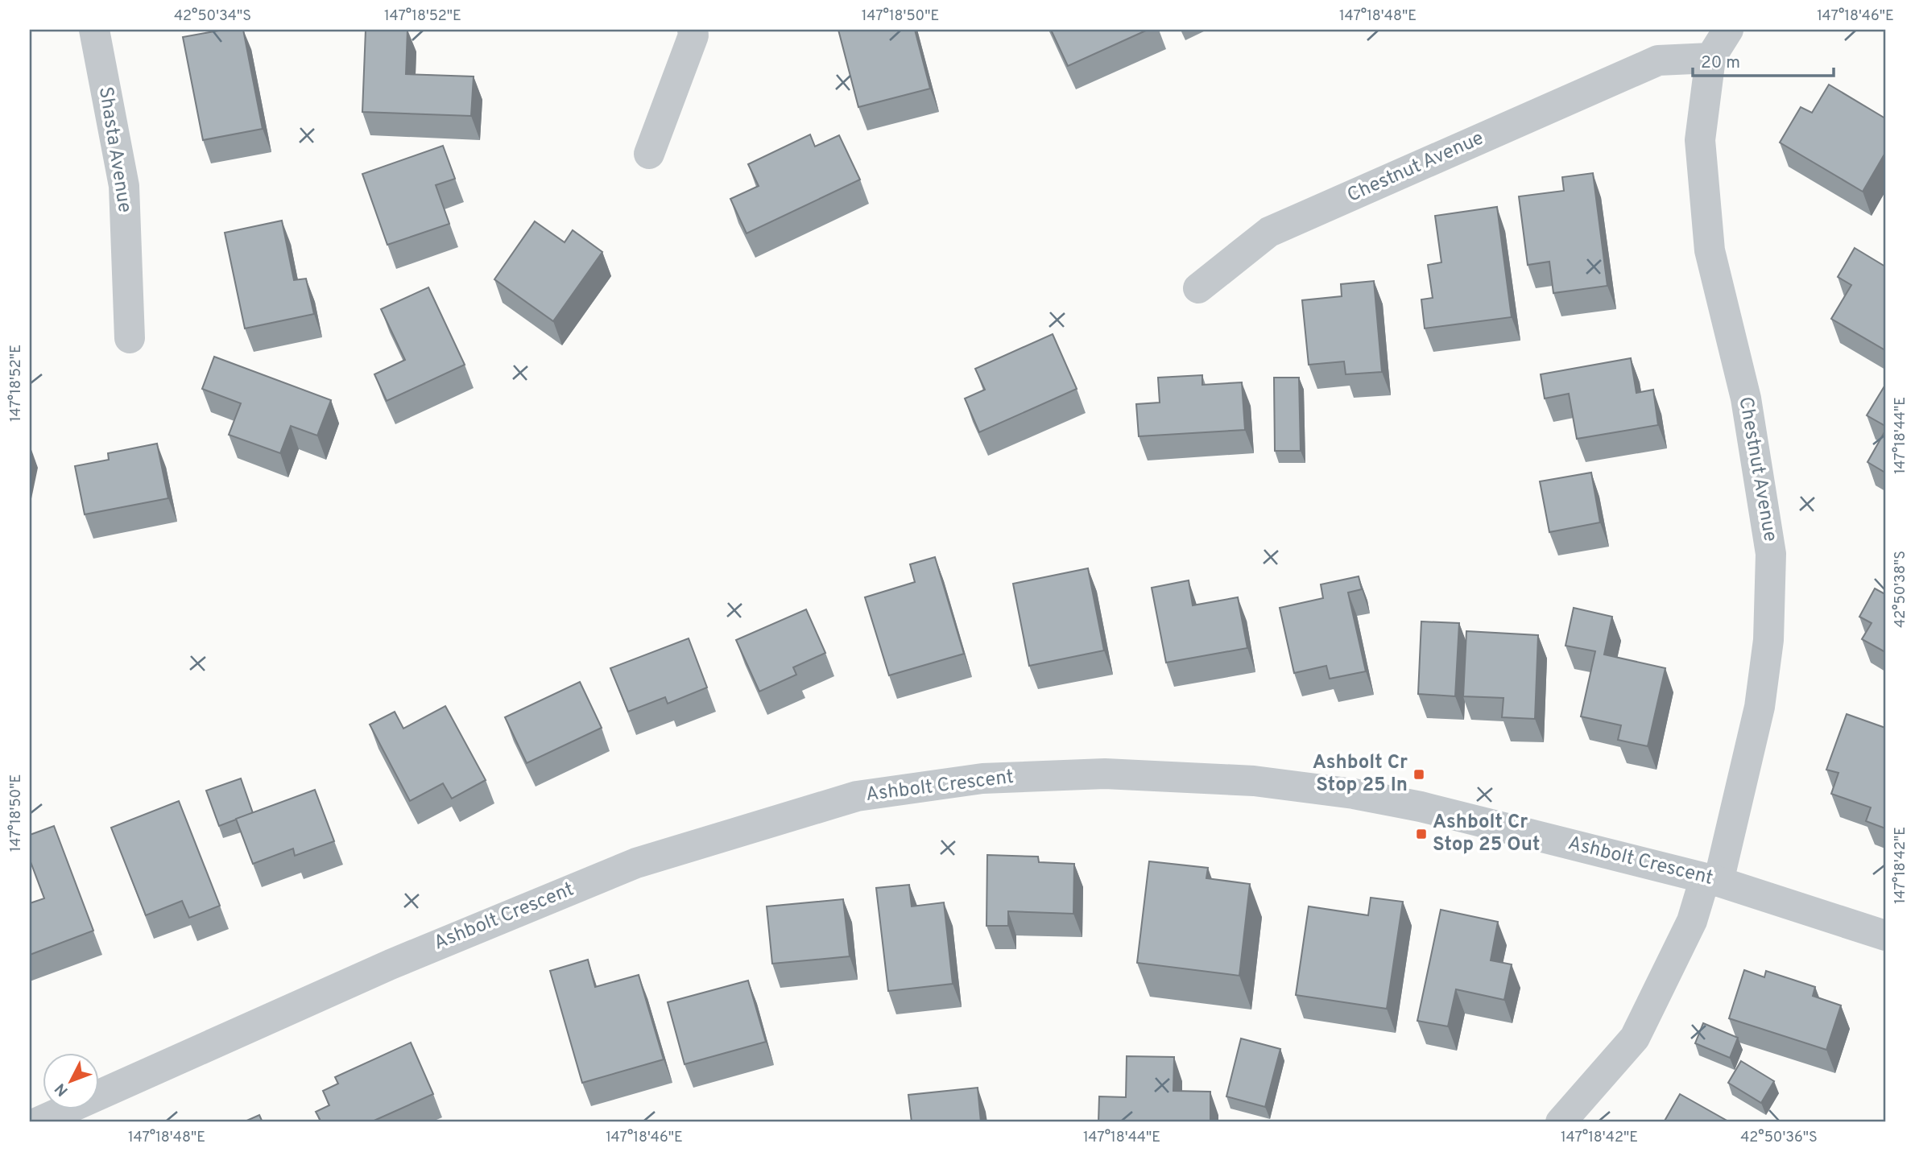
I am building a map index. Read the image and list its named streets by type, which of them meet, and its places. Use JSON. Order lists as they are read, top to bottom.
{
  "streets": {
    "street": ["Shasta Avenue", "Chestnut Avenue", "Ashbolt Crescent"]
  },
  "crossings": [
    ["Chestnut Avenue", "Ashbolt Crescent"]
  ],
  "places": {
    "transit": ["Ashbolt Cr Stop 25 In", "Ashbolt Cr Stop 25 Out"]
  },
  "scale_bar": "20 m",
  "north": "bottom left",
  "coordinates": [
    "42°50'34\"S",
    "147°18'52\"E",
    "147°18'50\"E",
    "147°18'48\"E",
    "147°18'46\"E",
    "147°18'44\"E",
    "42°50'38\"S",
    "147°18'42\"E",
    "42°50'36\"S"
  ]
}
